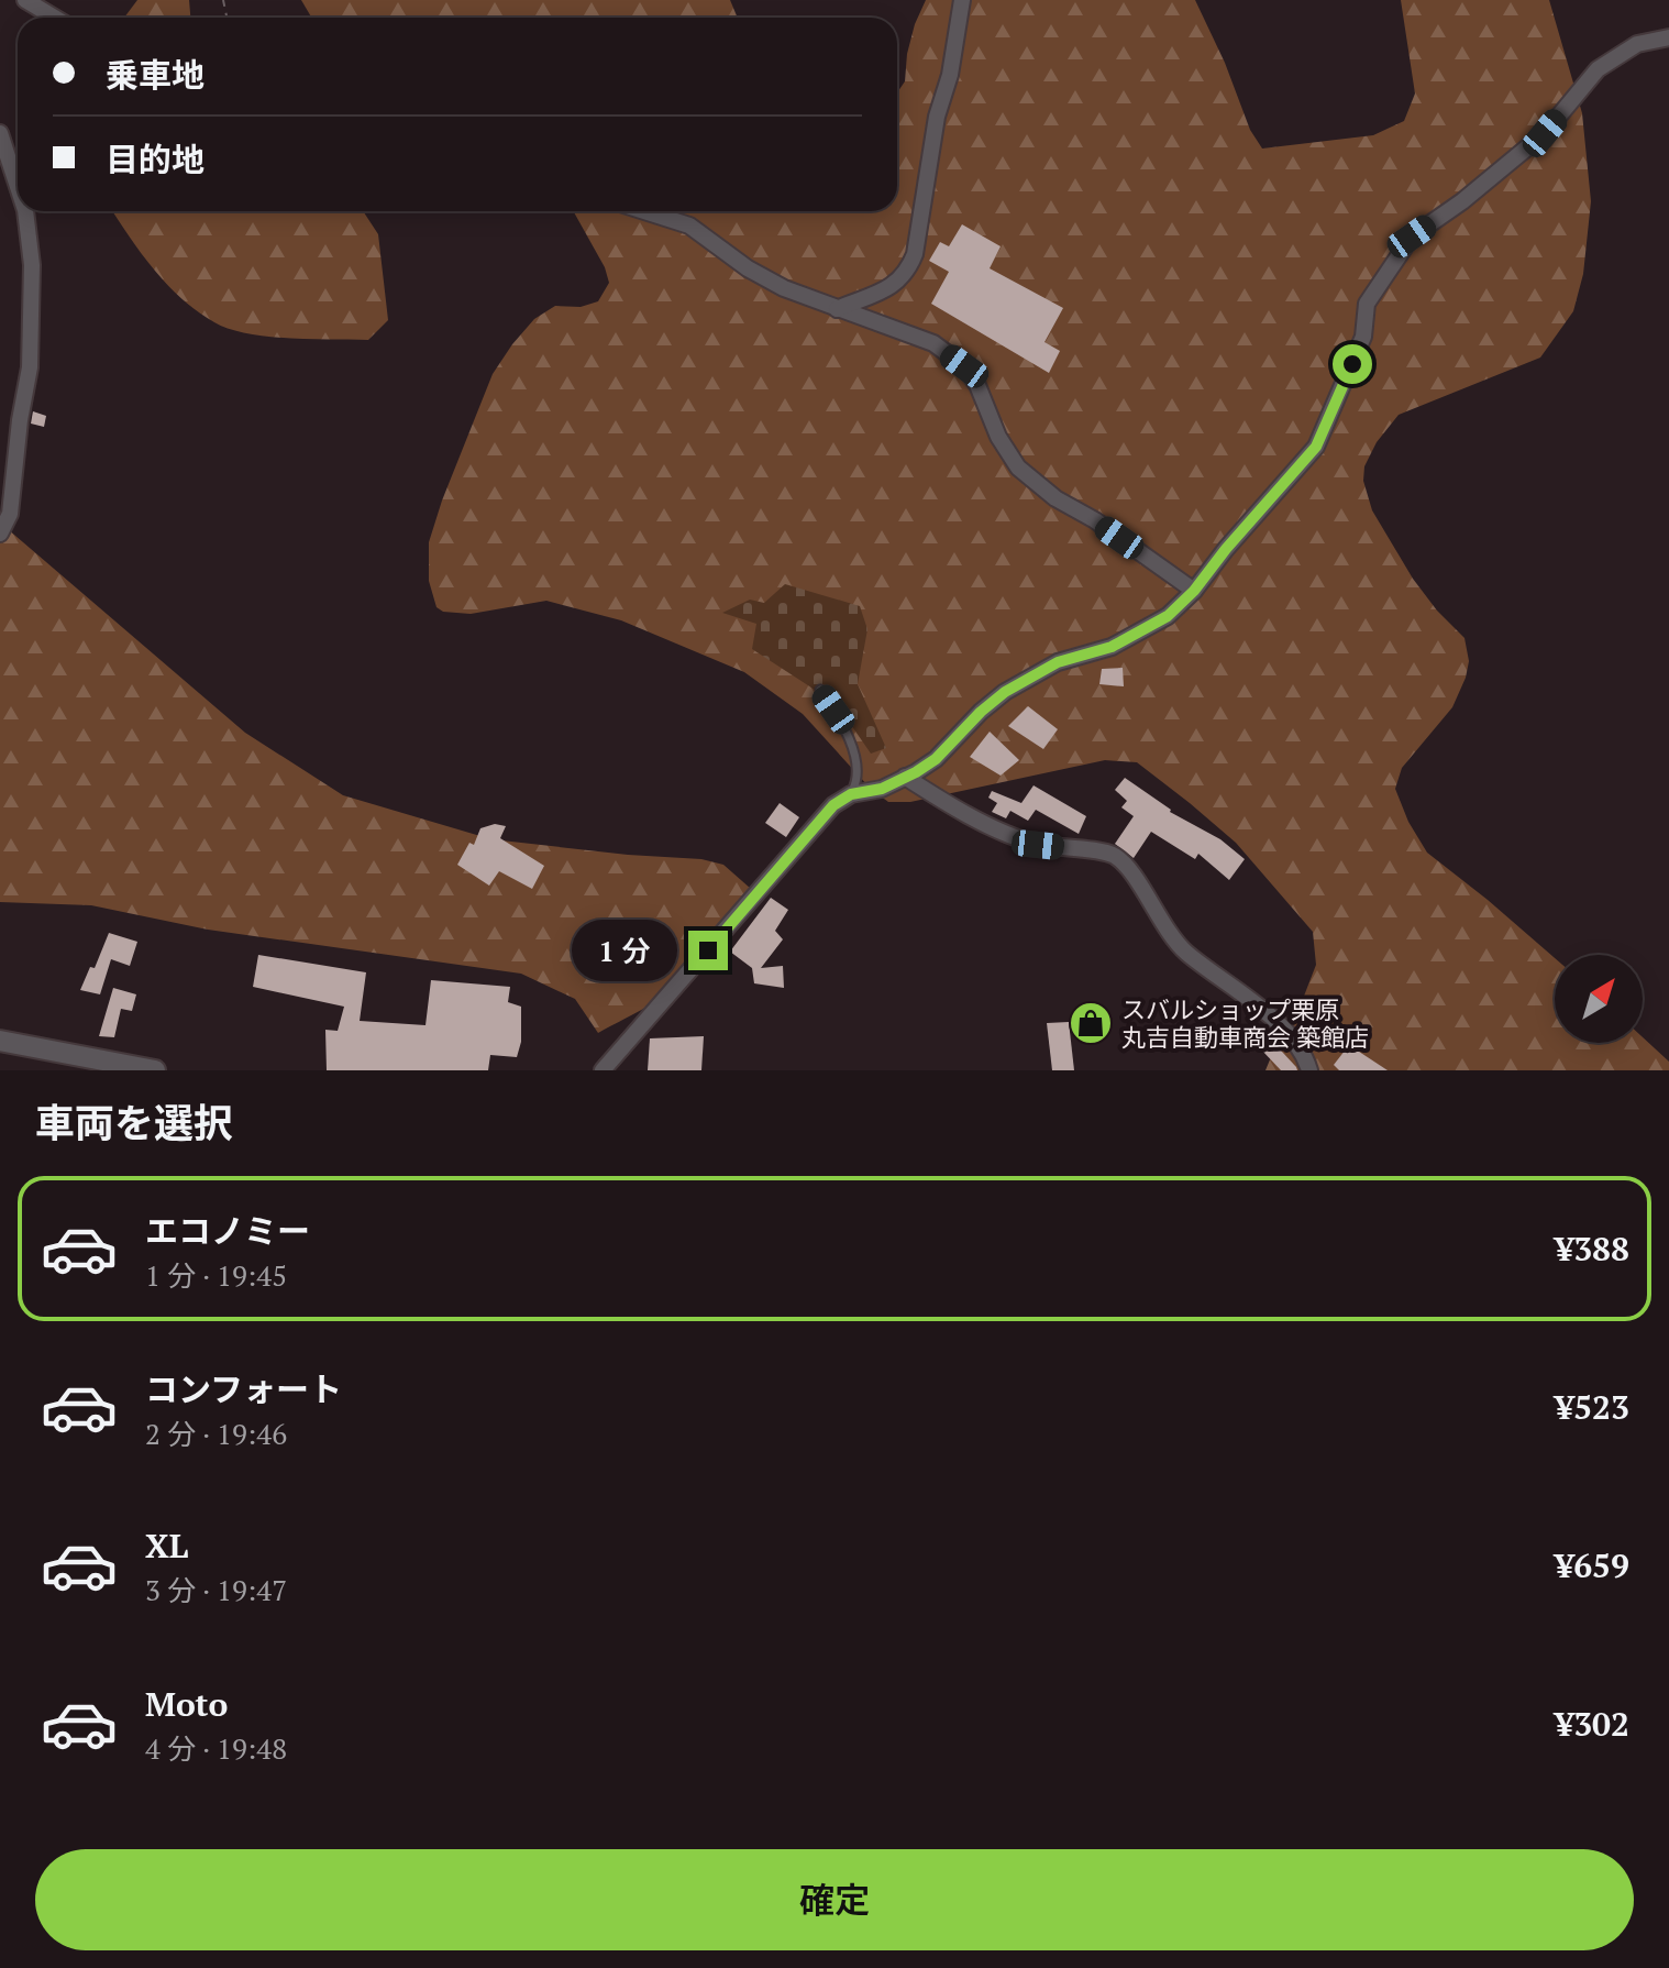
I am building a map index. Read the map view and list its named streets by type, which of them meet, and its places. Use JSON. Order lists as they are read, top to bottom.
{
  "places": {
    "shop": ["スバルショップ栗原 丸吉自動車商会 築館店"]
  },
  "north": "top right",
  "page": {
    "banner": ["乗車地", "目的地"],
    "bubble": "1 分",
    "heading": "車両を選択",
    "list": [
      {
        "name": "エコノミー",
        "note": "1 分 · 19:45",
        "value": "¥388"
      },
      {
        "name": "コンフォート",
        "note": "2 分 · 19:46",
        "value": "¥523"
      },
      {
        "name": "XL",
        "note": "3 分 · 19:47",
        "value": "¥659"
      },
      {
        "name": "Moto",
        "note": "4 分 · 19:48",
        "value": "¥302"
      }
    ],
    "buttons": "確定"
  }
}
